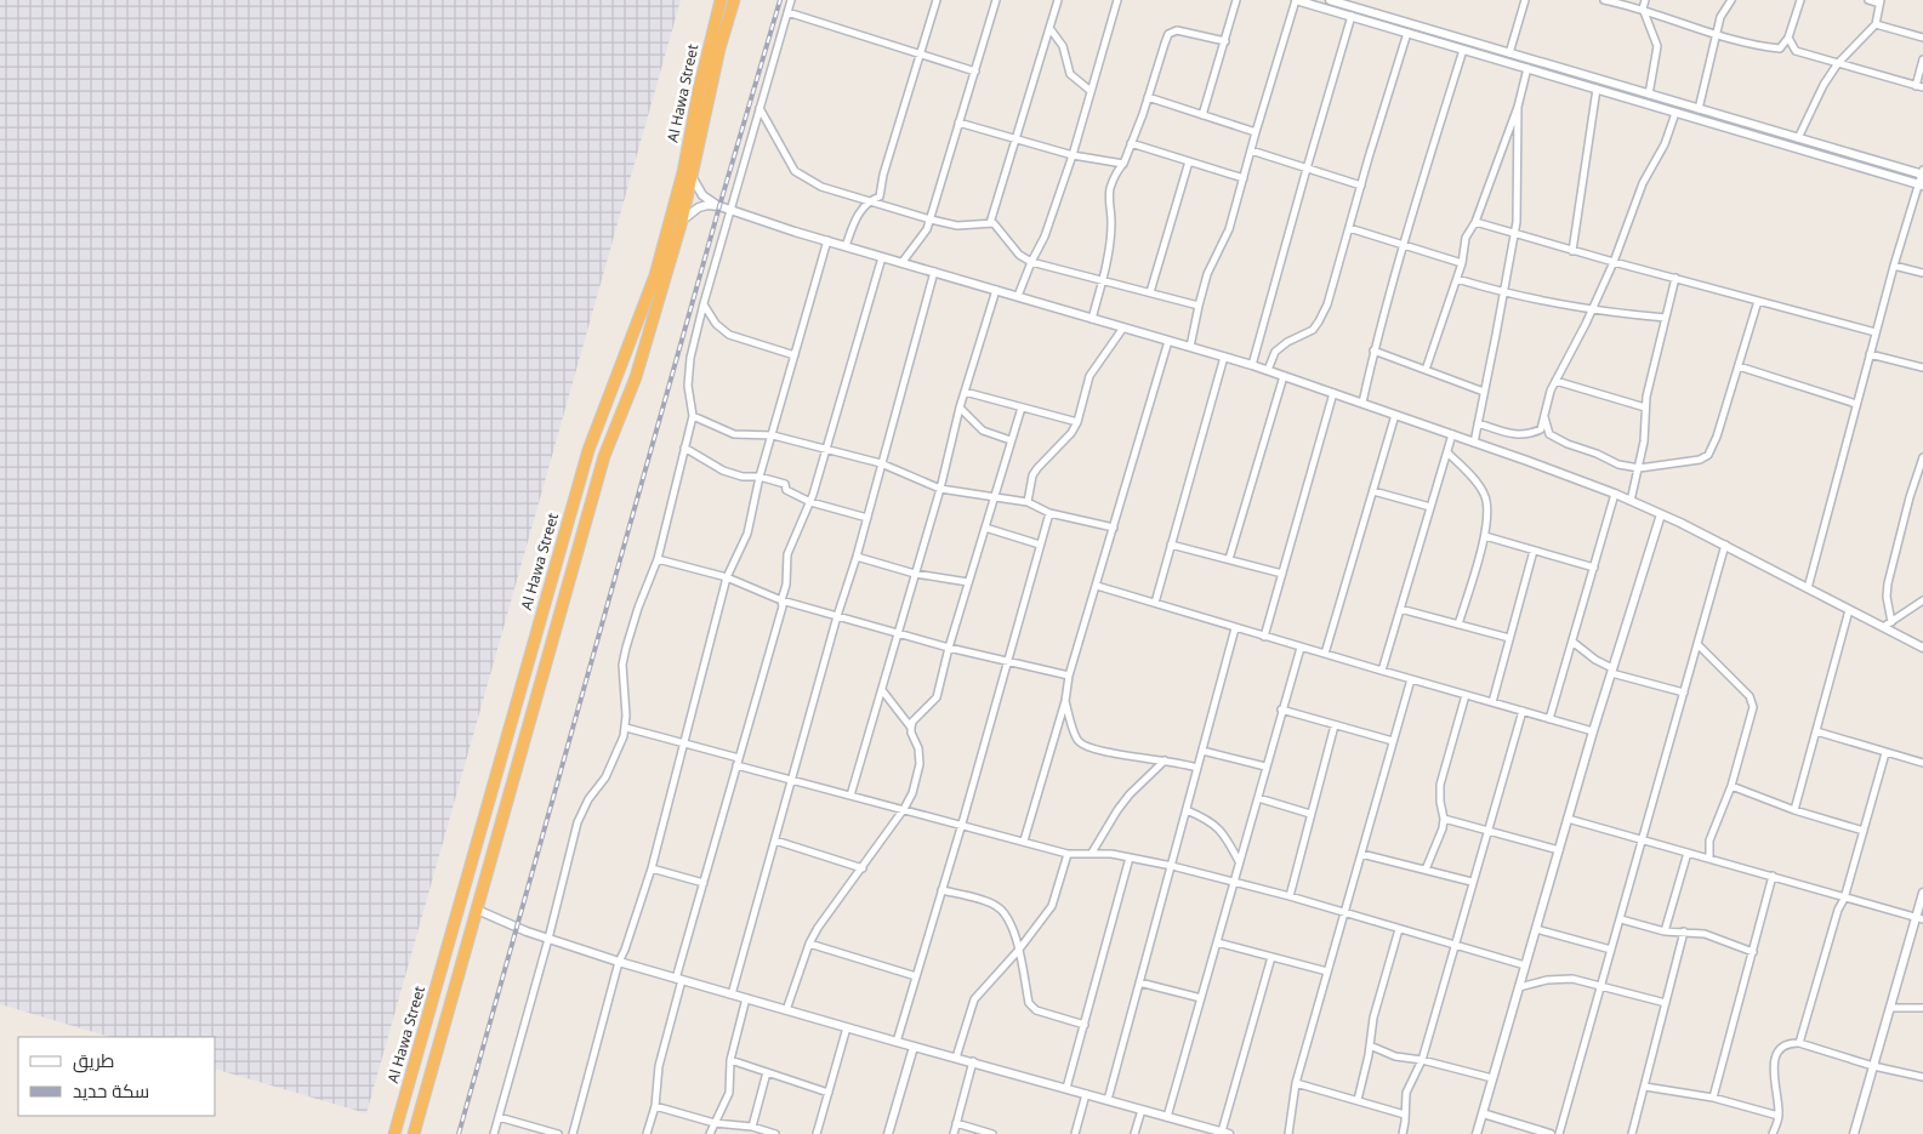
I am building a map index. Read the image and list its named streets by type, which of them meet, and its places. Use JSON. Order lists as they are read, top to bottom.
{
  "streets": {
    "highway": ["Al Hawa Street"]
  },
  "legend": ["طريق", "سكة حديد"]
}
